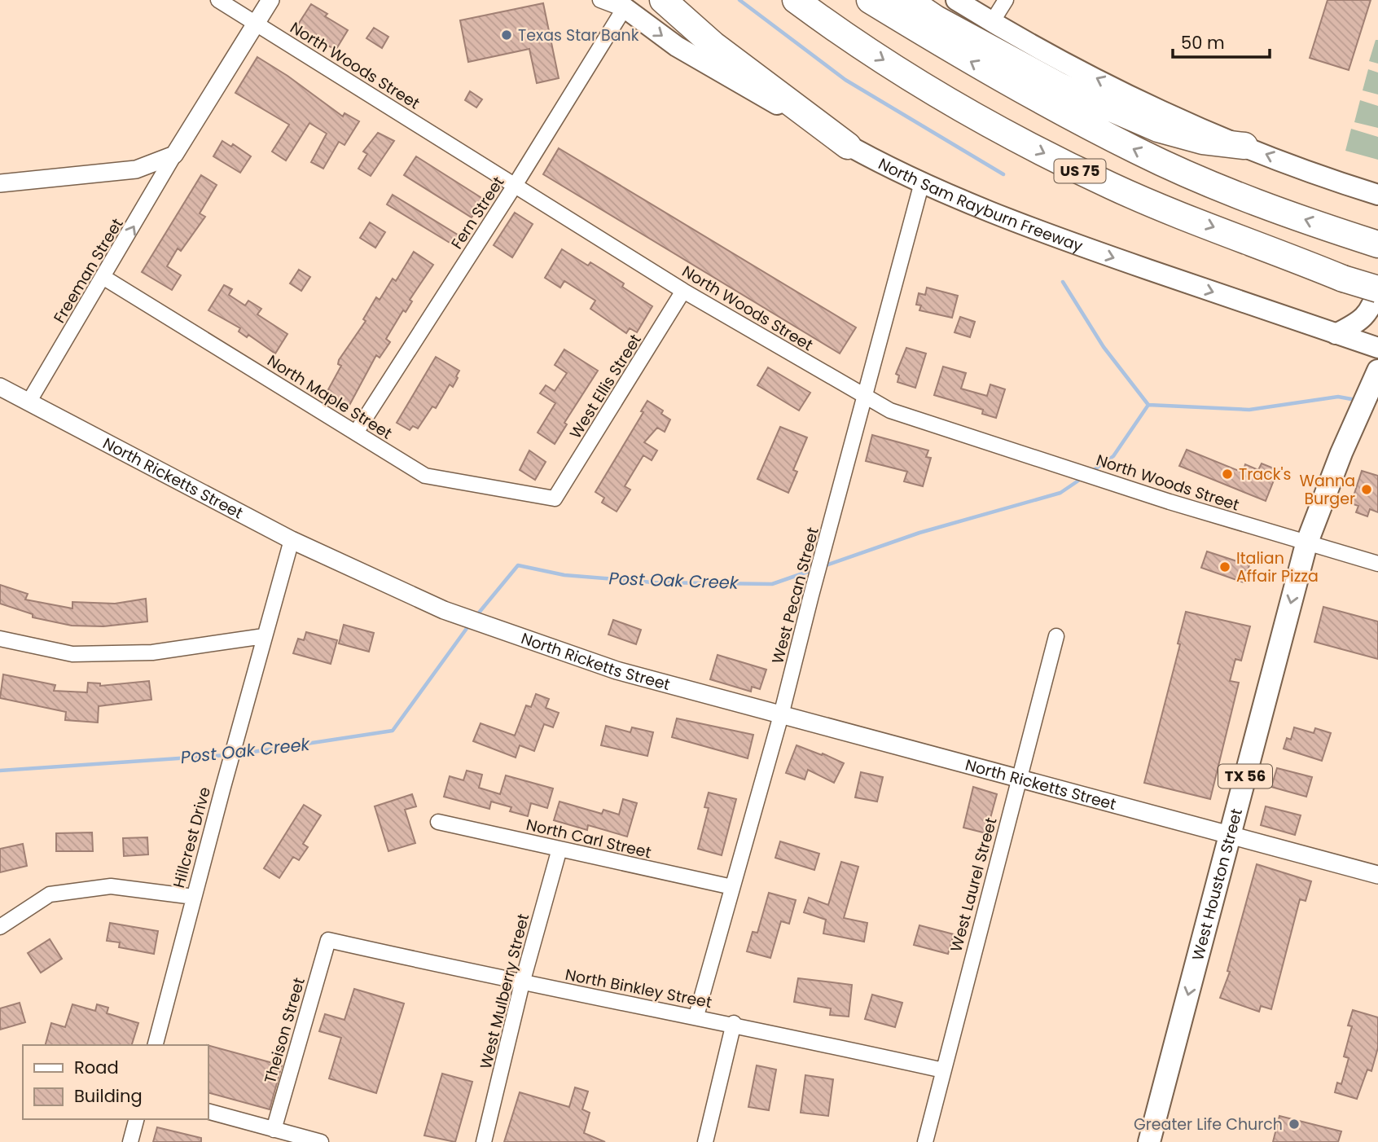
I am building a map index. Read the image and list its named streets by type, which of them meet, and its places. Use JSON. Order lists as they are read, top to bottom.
{
  "streets": {
    "highway": ["US 75"],
    "main road": ["North Sam Rayburn Freeway", "TX 56", "West Houston Street"],
    "street": [
      "North Woods Street",
      "Fern Street",
      "Freeman Street",
      "West Ellis Street",
      "North Maple Street",
      "North Ricketts Street",
      "West Pecan Street",
      "Hillcrest Drive",
      "North Carl Street",
      "West Laurel Street",
      "North Binkley Street",
      "West Mulberry Street",
      "Theison Street"
    ]
  },
  "crossings": [
    ["North Woods Street", "Fern Street"],
    ["North Woods Street", "West Ellis Street"],
    ["North Woods Street", "West Pecan Street"],
    ["North Woods Street", "West Houston Street"],
    ["North Sam Rayburn Freeway", "Fern Street"],
    ["North Sam Rayburn Freeway", "West Pecan Street"],
    ["Fern Street", "North Maple Street"],
    ["Freeman Street", "North Maple Street"],
    ["Freeman Street", "North Ricketts Street"],
    ["West Ellis Street", "North Maple Street"],
    ["North Ricketts Street", "West Pecan Street"],
    ["North Ricketts Street", "Hillcrest Drive"],
    ["North Ricketts Street", "West Laurel Street"],
    ["North Ricketts Street", "West Houston Street"],
    ["West Pecan Street", "North Carl Street"],
    ["West Pecan Street", "North Binkley Street"],
    ["North Carl Street", "West Mulberry Street"],
    ["West Laurel Street", "North Binkley Street"],
    ["North Binkley Street", "West Mulberry Street"],
    ["North Binkley Street", "Theison Street"]
  ],
  "one_way": ["Freeman Street", "West Houston Street"],
  "water": ["Post Oak Creek"],
  "places": [
    "Texas Star Bank",
    "Track's",
    "Wanna Burger",
    "Italian Affair Pizza",
    "Greater Life Church"
  ],
  "legend": ["Road", "Building"],
  "scale_bar": "50 m"
}
